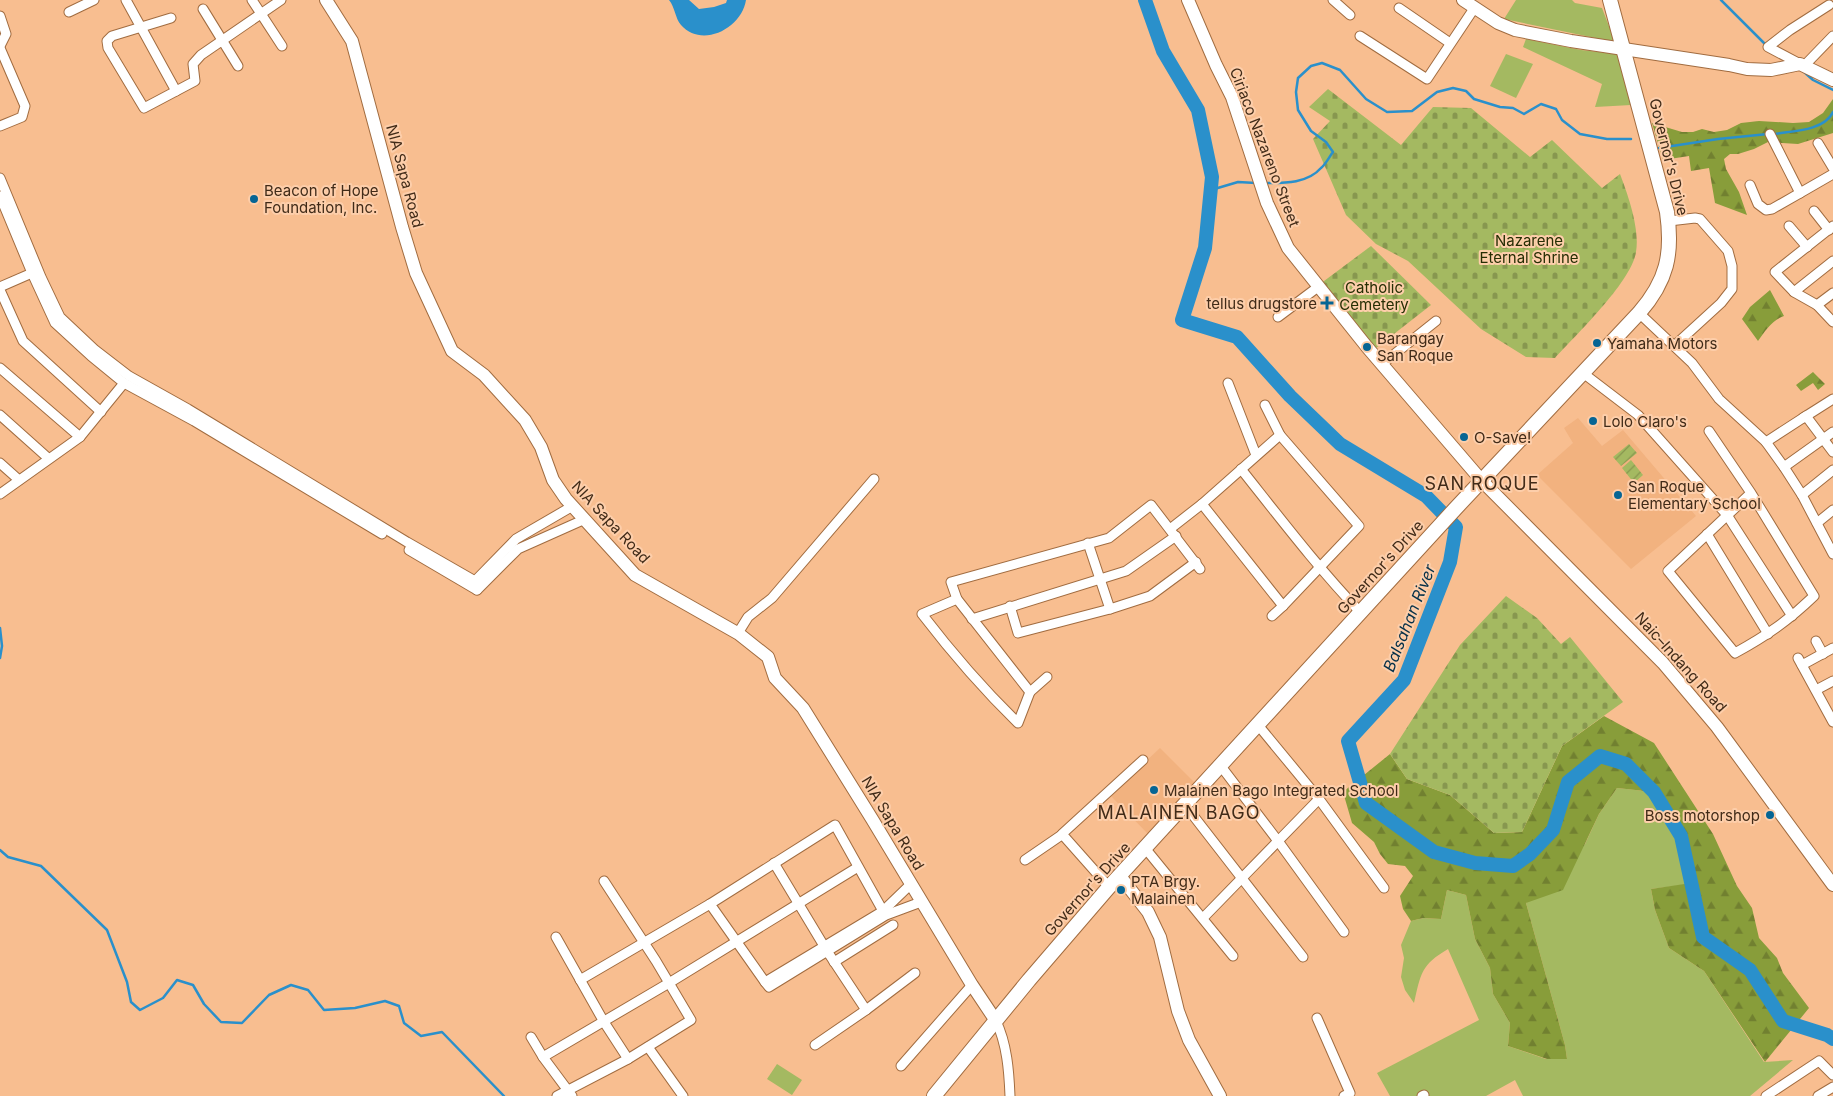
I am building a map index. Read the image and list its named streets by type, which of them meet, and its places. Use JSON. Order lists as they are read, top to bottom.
{
  "streets": {
    "main road": ["Governor's Drive"],
    "street": ["Ciriaco Nazareno Street", "NIA Sapa Road", "Naic–Indang Road"]
  },
  "crossings": [
    ["Ciriaco Nazareno Street", "Governor's Drive"],
    ["Ciriaco Nazareno Street", "Naic–Indang Road"],
    ["Governor's Drive", "NIA Sapa Road"],
    ["Governor's Drive", "Naic–Indang Road"]
  ],
  "districts": ["SAN ROQUE", "MALAINEN BAGO"],
  "water": ["Balsahan River"],
  "parks": ["Nazarene Eternal Shrine", "Catholic Cemetery"],
  "places": {
    "other": [
      "Beacon of Hope Foundation, Inc.",
      "Yamaha Motors",
      "Barangay San Roque",
      "Lolo Claro's",
      "O-Save!",
      "San Roque Elementary School",
      "Malainen Bago Integrated School",
      "Boss motorshop",
      "PTA Brgy. Malainen"
    ],
    "health": ["tellus drugstore"]
  }
}
